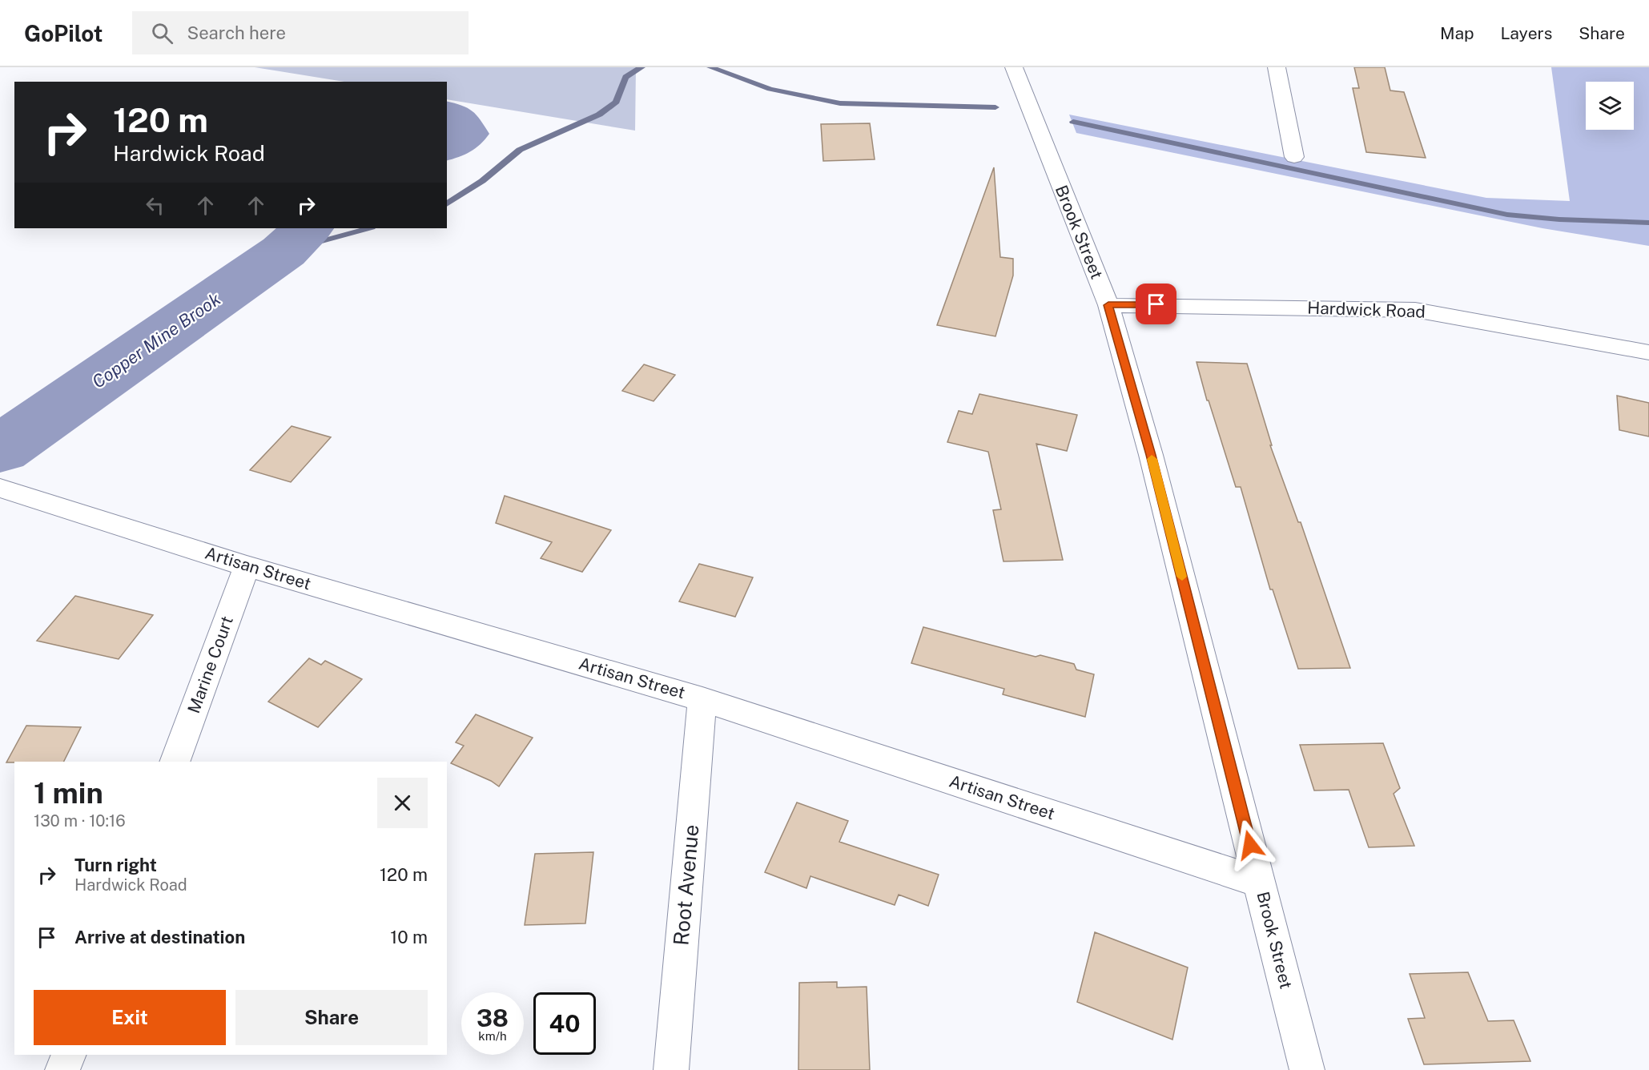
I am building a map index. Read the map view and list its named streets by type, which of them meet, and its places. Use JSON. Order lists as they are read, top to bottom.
{
  "streets": {
    "street": [
      "Brook Street",
      "Hardwick Road",
      "Artisan Street",
      "Marine Court",
      "Root Avenue"
    ]
  },
  "crossings": [
    ["Brook Street", "Hardwick Road"],
    ["Brook Street", "Artisan Street"],
    ["Artisan Street", "Marine Court"],
    ["Artisan Street", "Root Avenue"]
  ],
  "water": ["Copper Mine Brook"],
  "page": {
    "header": "GoPilot",
    "search": "Search here",
    "nav": ["Map", "Layers", "Share"],
    "turn": ["120 m", "Hardwick Road"],
    "heading": ["1 min", "130 m · 10:16"],
    "list": [
      {
        "name": "Turn right",
        "note": "Hardwick Road",
        "value": "120 m"
      },
      {
        "name": "Arrive at destination",
        "value": "10 m"
      }
    ],
    "buttons": ["Exit", "Share"],
    "speed": "38 km/h",
    "limit": "40"
  }
}
